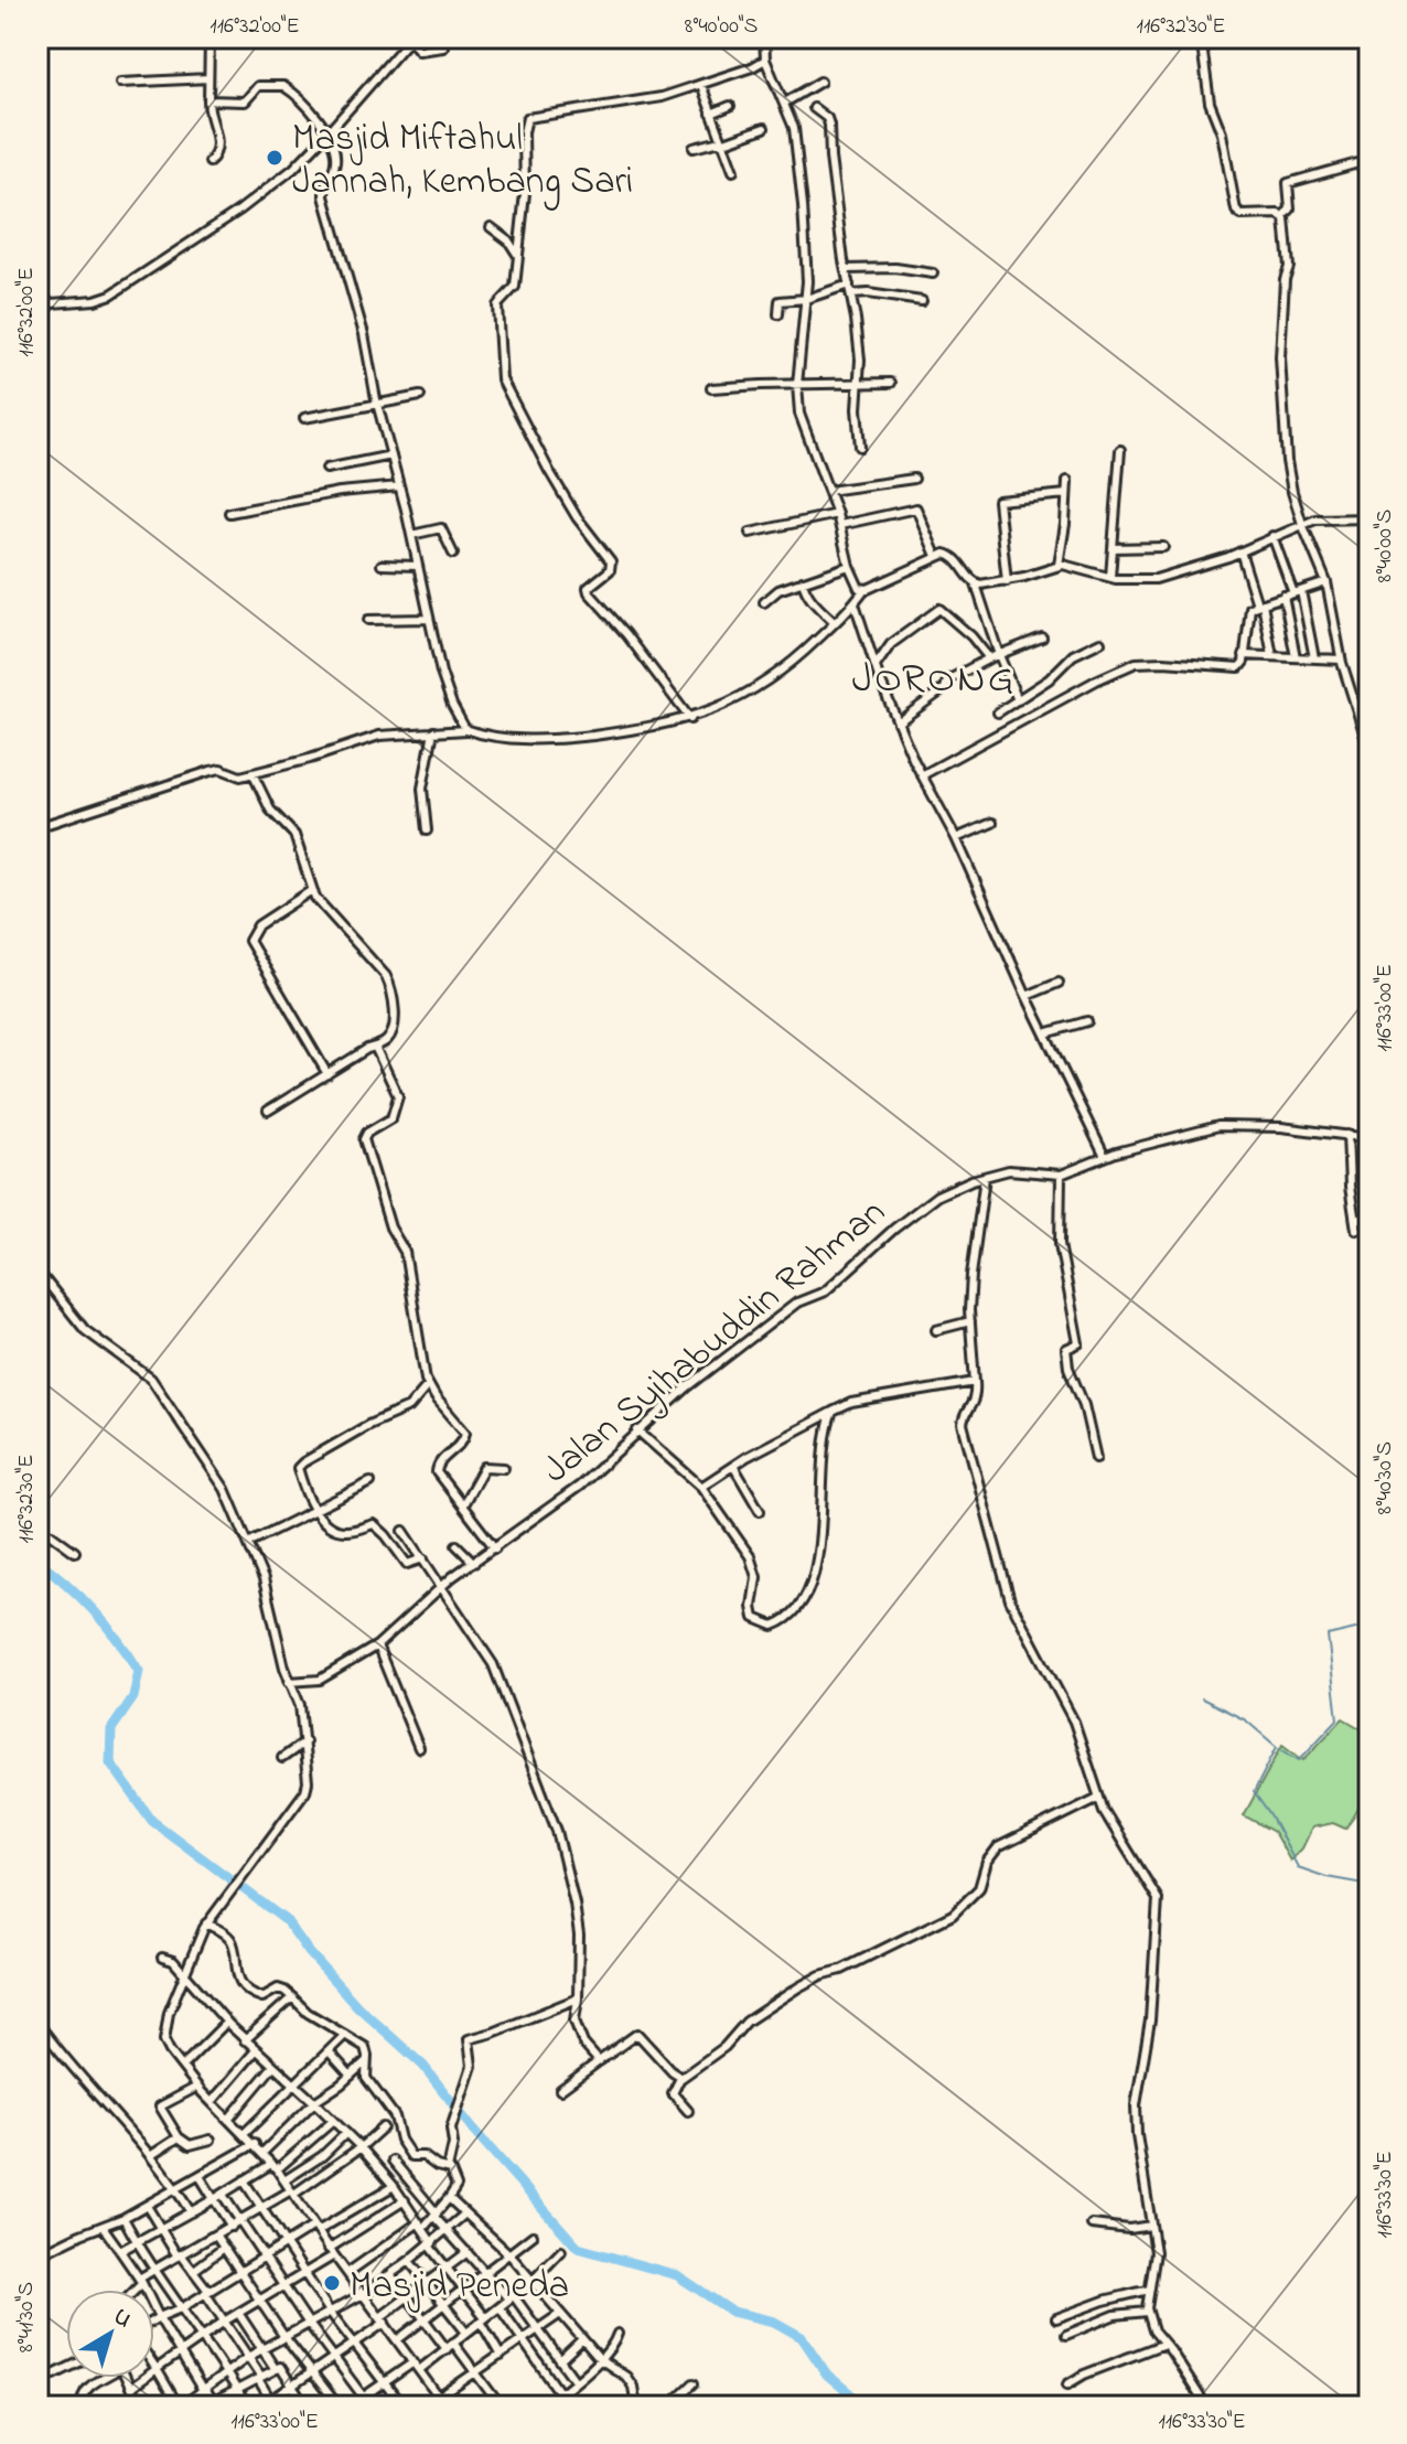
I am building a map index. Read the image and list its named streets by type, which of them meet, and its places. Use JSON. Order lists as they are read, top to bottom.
{
  "streets": {
    "street": ["Jalan Syihabuddin Rahman"]
  },
  "districts": ["JORONG"],
  "places": ["Masjid Miftahul Jannah, Kembang Sari", "Masjid Peneda"],
  "north": "top right",
  "coordinates": [
    "116°32'00\"E",
    "8°40'00\"S",
    "116°32'30\"E",
    "116°33'00\"E",
    "8°40'30\"S",
    "116°33'30\"E",
    "8°41'30\"S"
  ]
}
